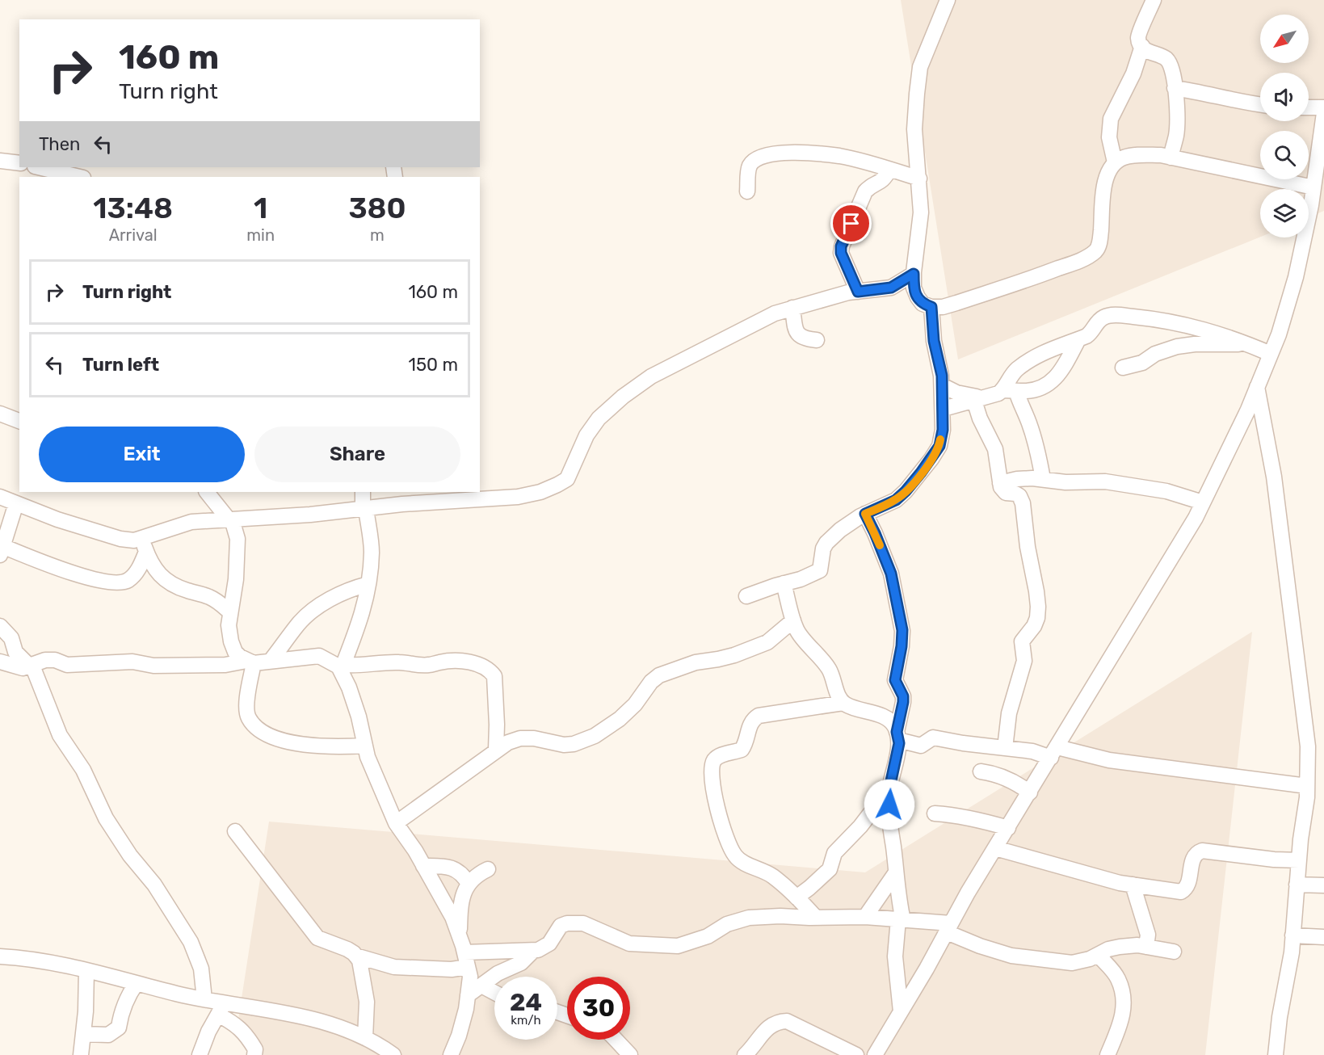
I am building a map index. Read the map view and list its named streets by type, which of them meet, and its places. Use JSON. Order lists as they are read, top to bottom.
{
  "north": "bottom left",
  "page": {
    "turn": ["160 m", "Turn right"],
    "then": "Then",
    "eta": [
      "13:48",
      "Arrival",
      "1",
      "min",
      "380",
      "m"
    ],
    "list": [
      {
        "name": "Turn right",
        "value": "160 m"
      },
      {
        "name": "Turn left",
        "value": "150 m"
      }
    ],
    "buttons": ["Exit", "Share"],
    "speed": "24 km/h",
    "limit": "30"
  }
}
